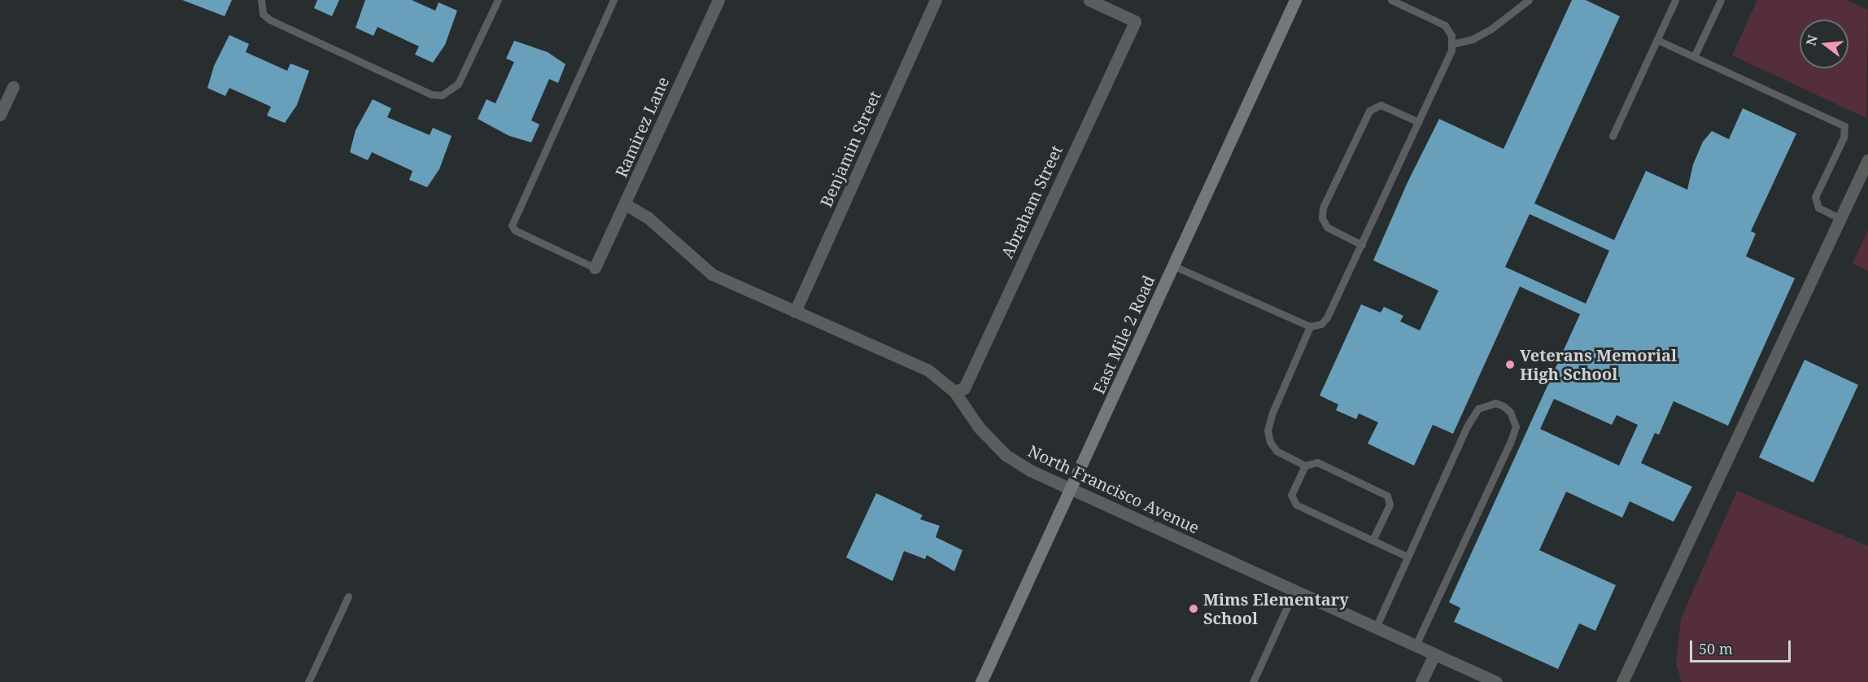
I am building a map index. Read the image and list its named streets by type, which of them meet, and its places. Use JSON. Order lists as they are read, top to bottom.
{
  "streets": {
    "main road": ["East Mile 2 Road"],
    "street": [
      "Ramirez Lane",
      "Benjamin Street",
      "Abraham Street",
      "North Francisco Avenue"
    ]
  },
  "crossings": [
    ["Ramirez Lane", "North Francisco Avenue"],
    ["Benjamin Street", "North Francisco Avenue"],
    ["Abraham Street", "North Francisco Avenue"],
    ["East Mile 2 Road", "North Francisco Avenue"]
  ],
  "places": ["Veterans Memorial High School", "Mims Elementary School"],
  "scale_bar": "50 m",
  "north": "left"
}
